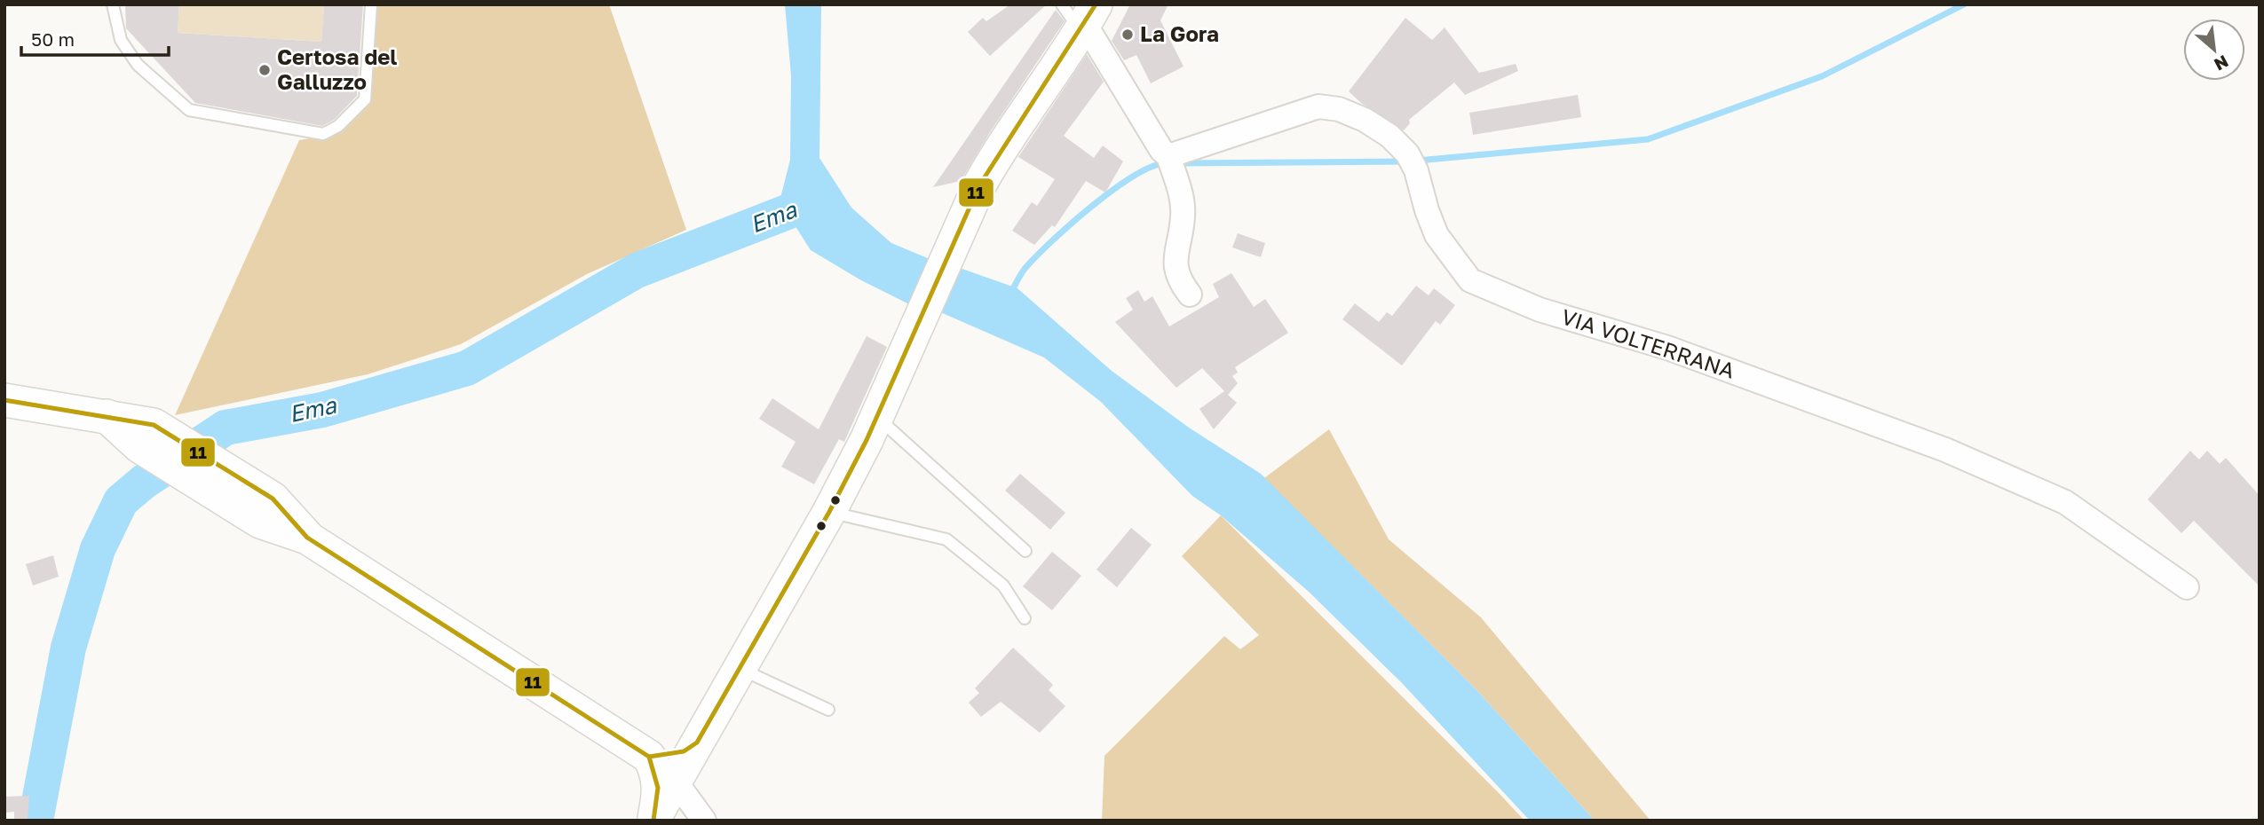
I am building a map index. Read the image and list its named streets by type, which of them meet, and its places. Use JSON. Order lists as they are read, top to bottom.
{
  "streets": {
    "street": ["VIA VOLTERRANA"]
  },
  "water": ["Ema"],
  "places": ["La Gora", "Certosa del Galluzzo"],
  "lines": ["transit line 11"],
  "scale_bar": "50 m",
  "north": "bottom right"
}
